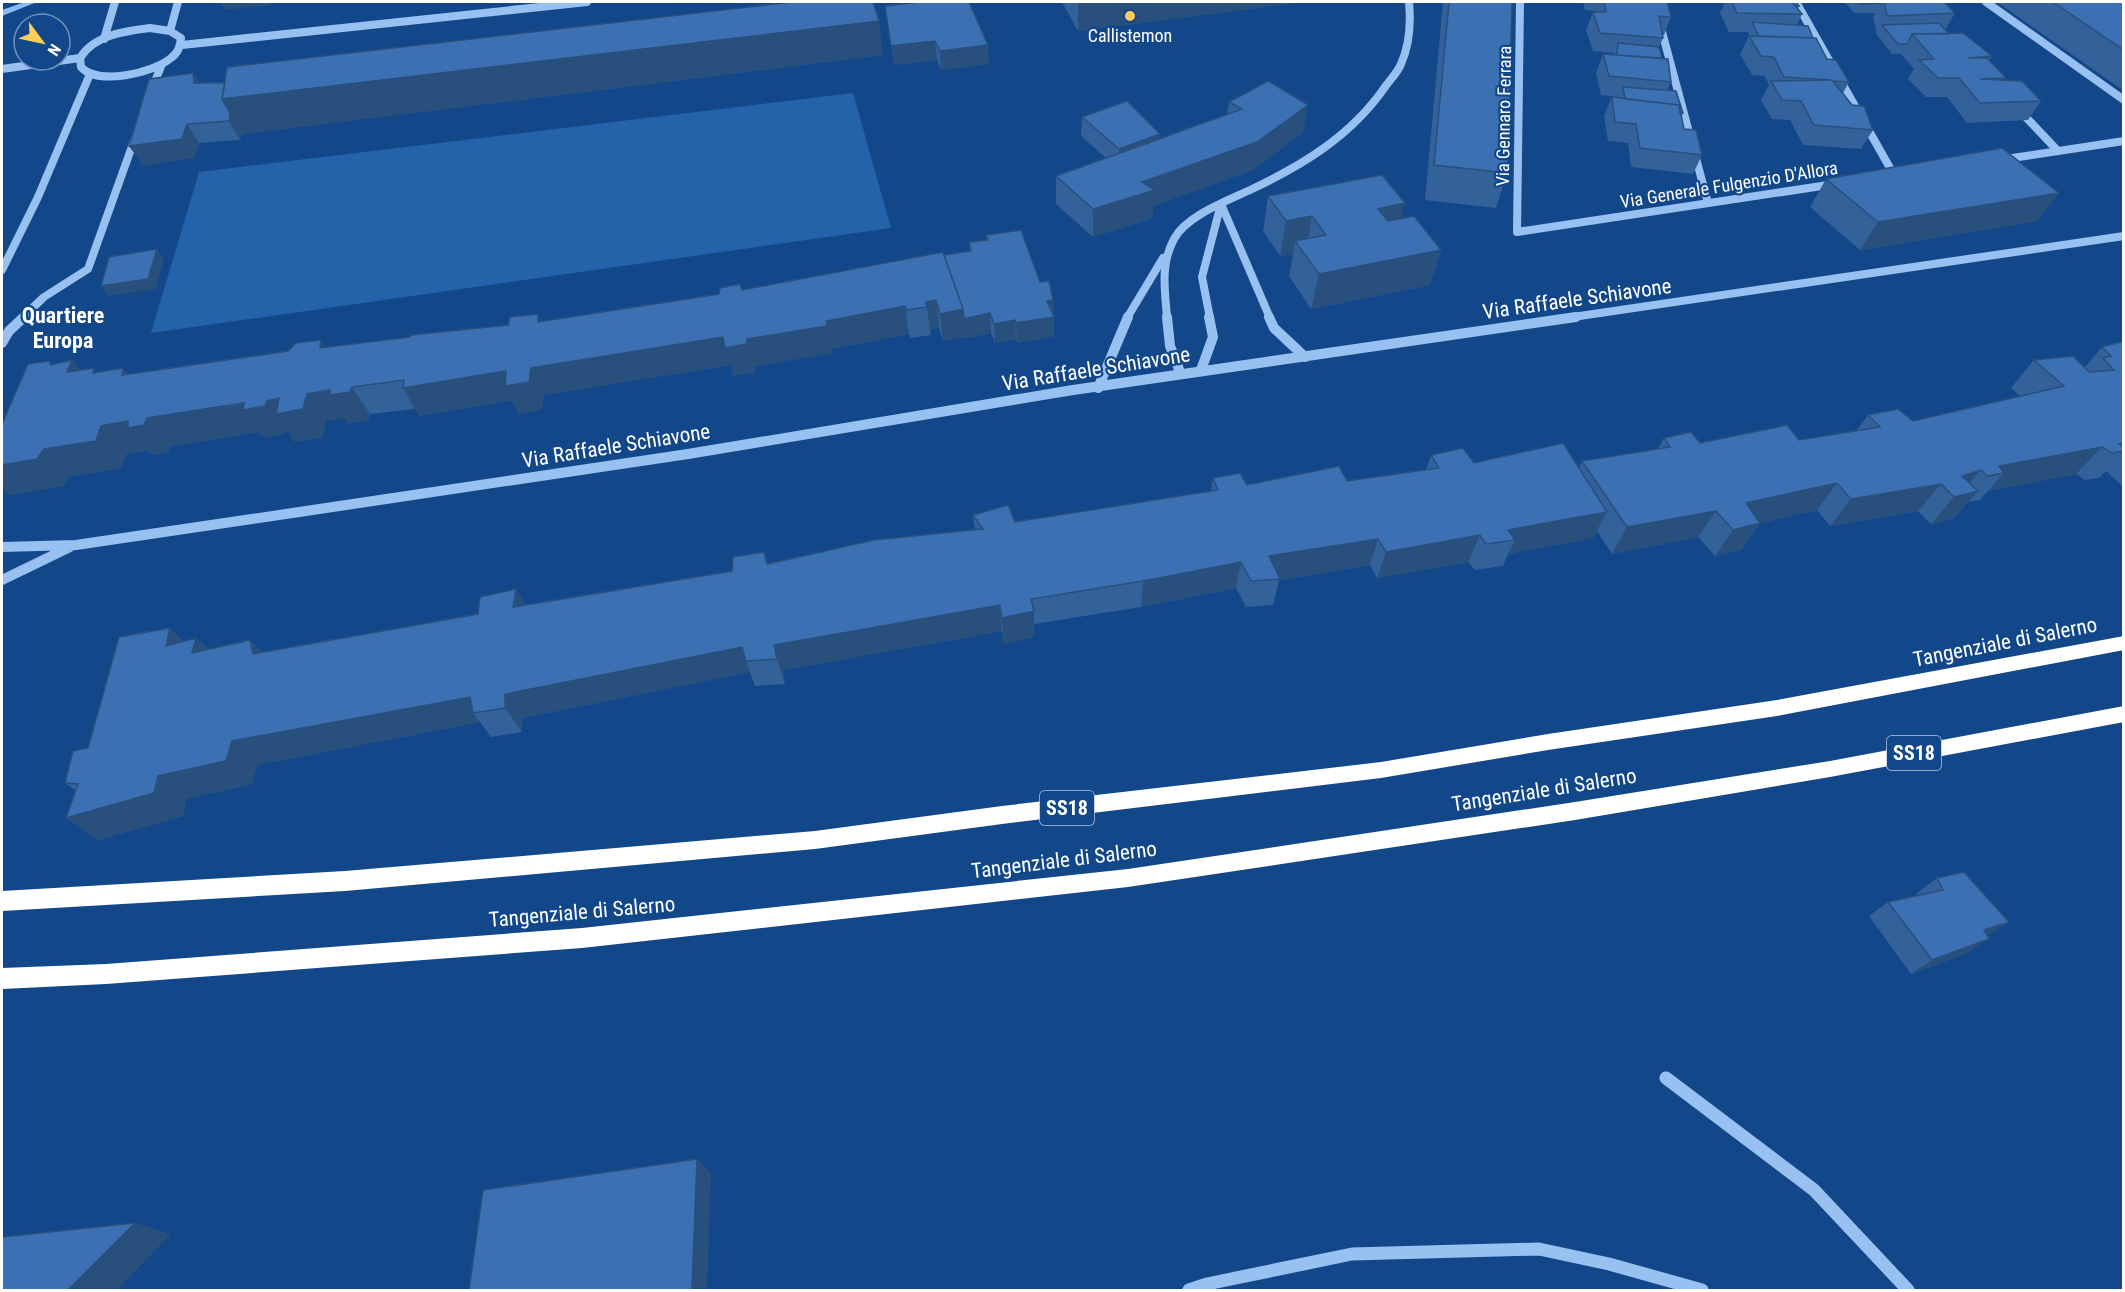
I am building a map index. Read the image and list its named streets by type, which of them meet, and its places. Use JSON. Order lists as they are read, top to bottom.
{
  "streets": {
    "highway": ["Tangenziale di Salerno", "SS18"],
    "street": ["Via Gennaro Ferrara", "Via Generale Fulgenzio D'Allora", "Via Raffaele Schiavone"]
  },
  "crossings": [
    ["Via Gennaro Ferrara", "Via Generale Fulgenzio D'Allora"]
  ],
  "districts": ["Quartiere Europa"],
  "places": ["Callistemon"],
  "north": "bottom right"
}
